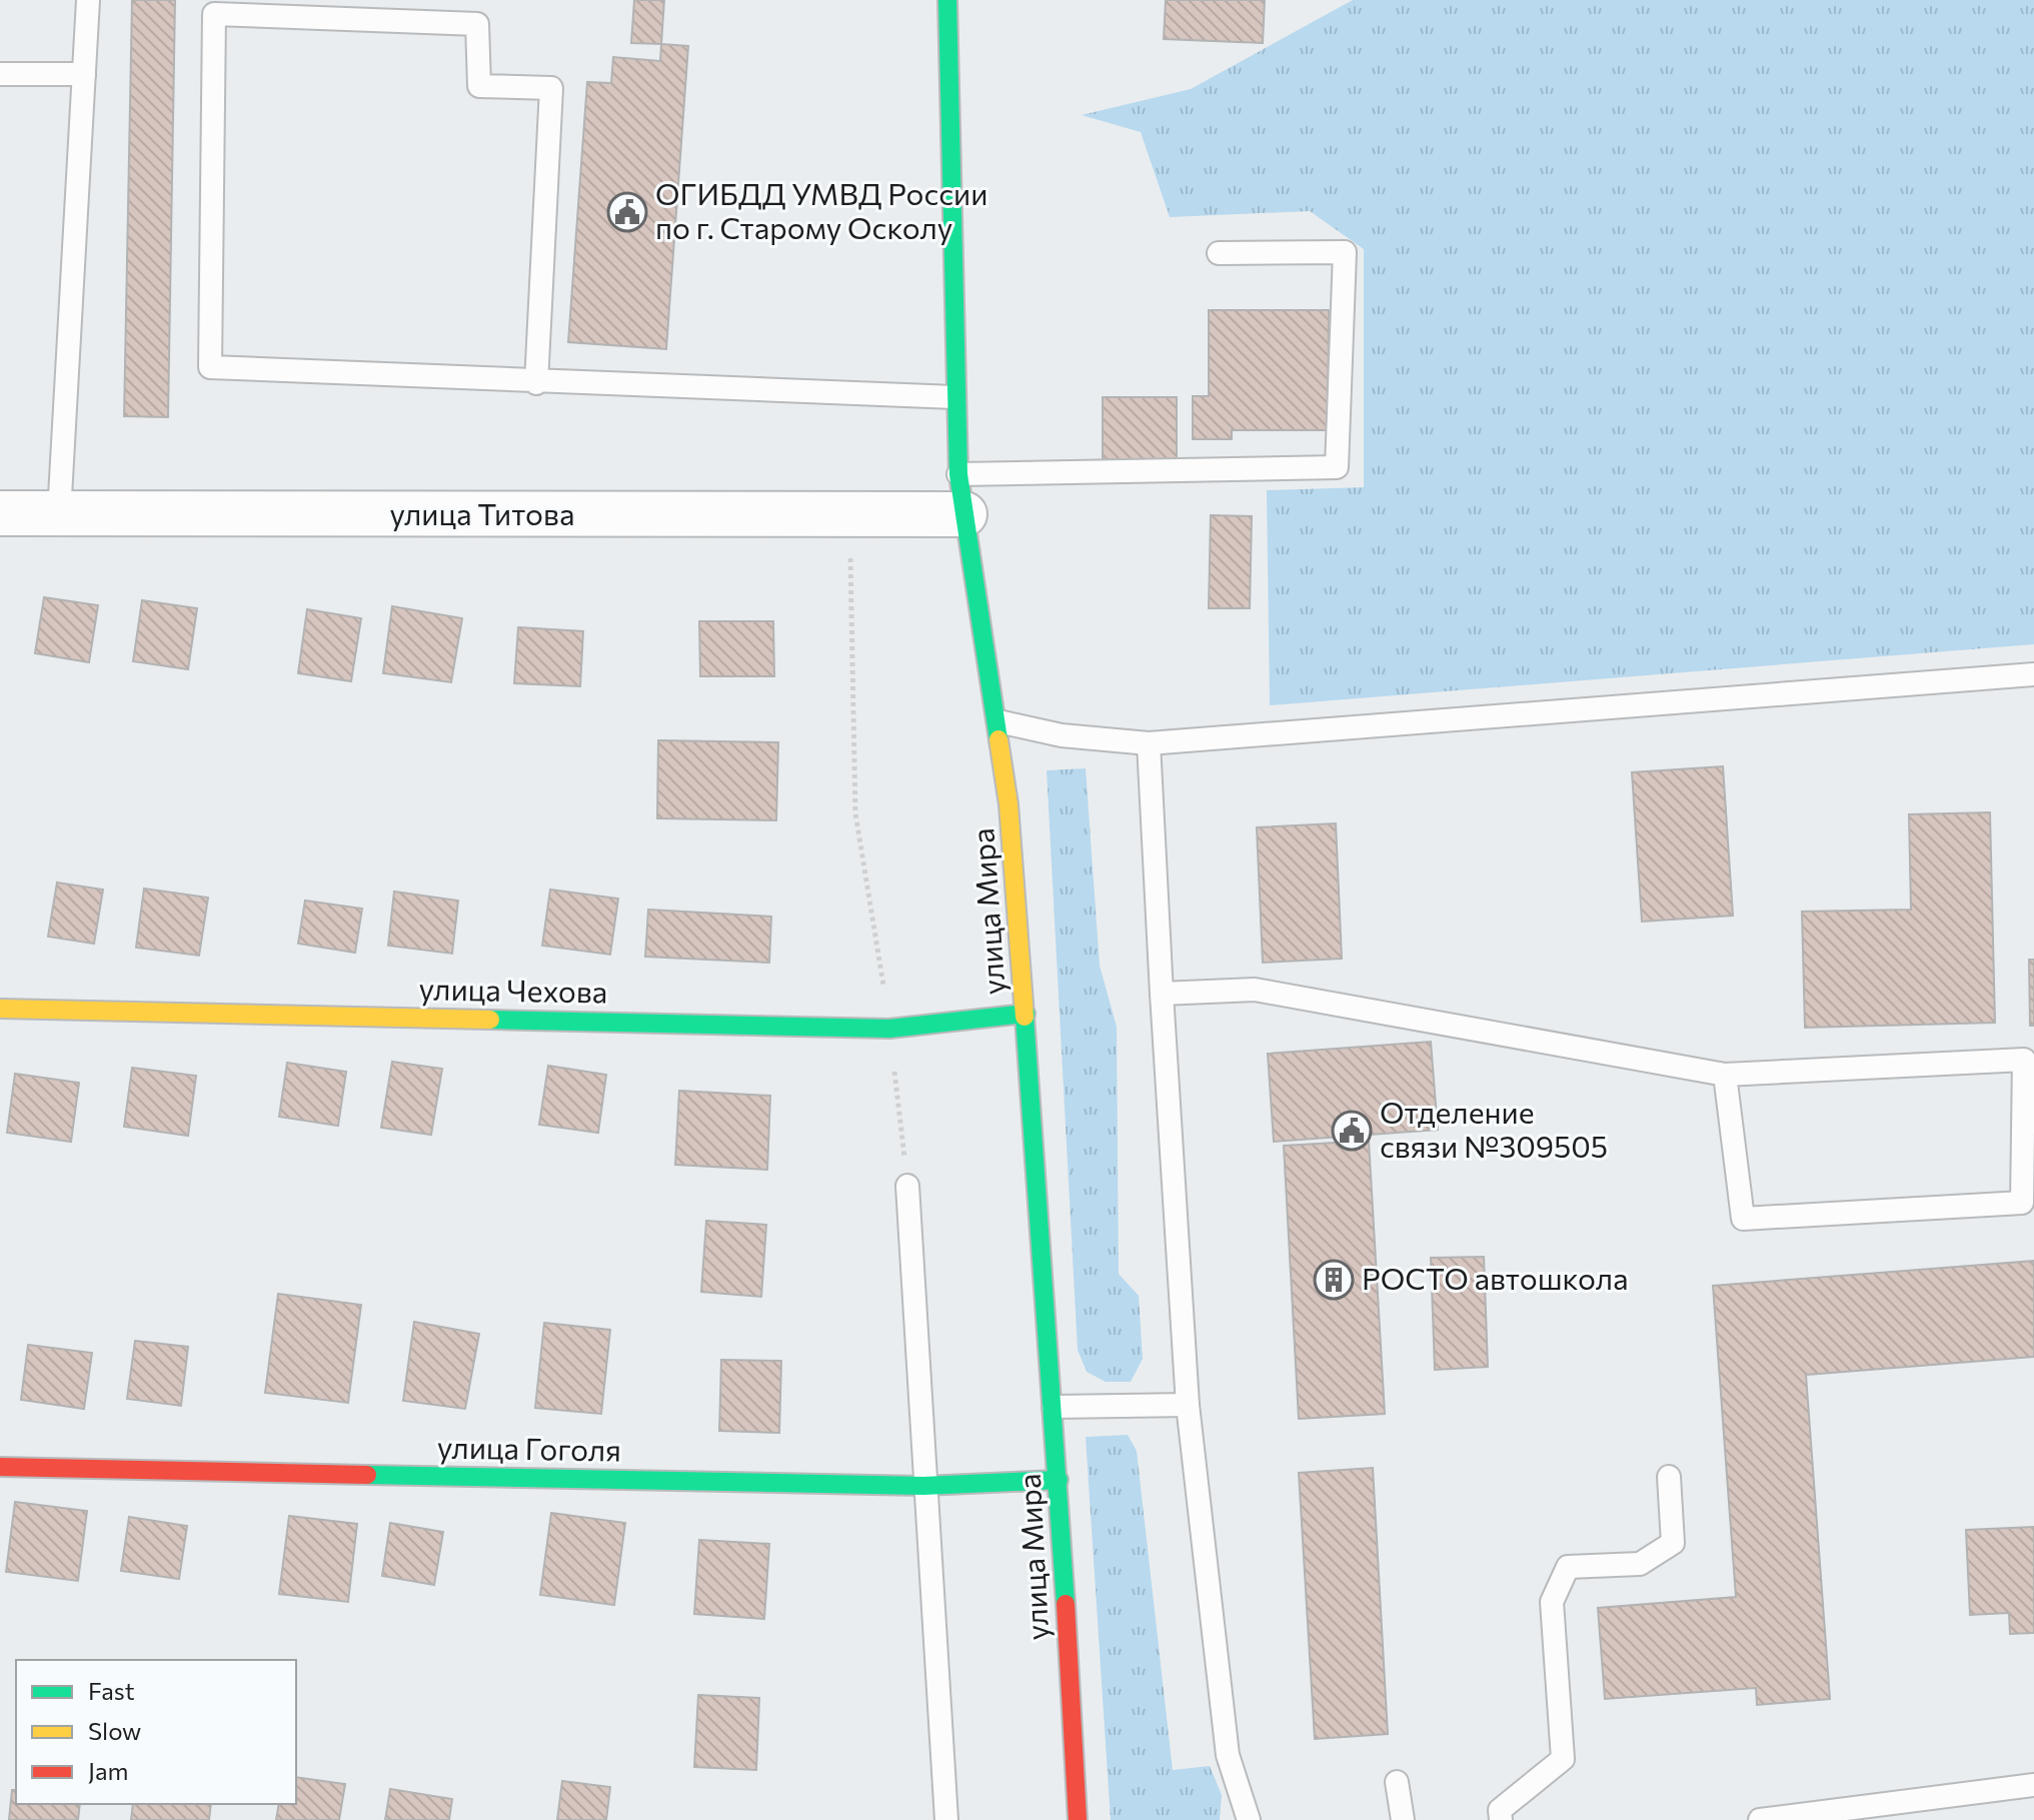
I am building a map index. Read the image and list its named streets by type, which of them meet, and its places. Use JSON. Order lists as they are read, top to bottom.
{
  "streets": {
    "street": [
      "улица Титова",
      "улица Мира",
      "улица Чехова",
      "улица Гоголя"
    ]
  },
  "crossings": [
    ["улица Титова", "улица Мира"],
    ["улица Мира", "улица Чехова"],
    ["улица Мира", "улица Гоголя"]
  ],
  "places": {
    "public building": ["ОГИБДД УМВД России по г. Старому Осколу", "Отделение связи №309505"],
    "building": ["РОСТО автошкола"]
  },
  "legend": ["Fast", "Slow", "Jam"]
}
